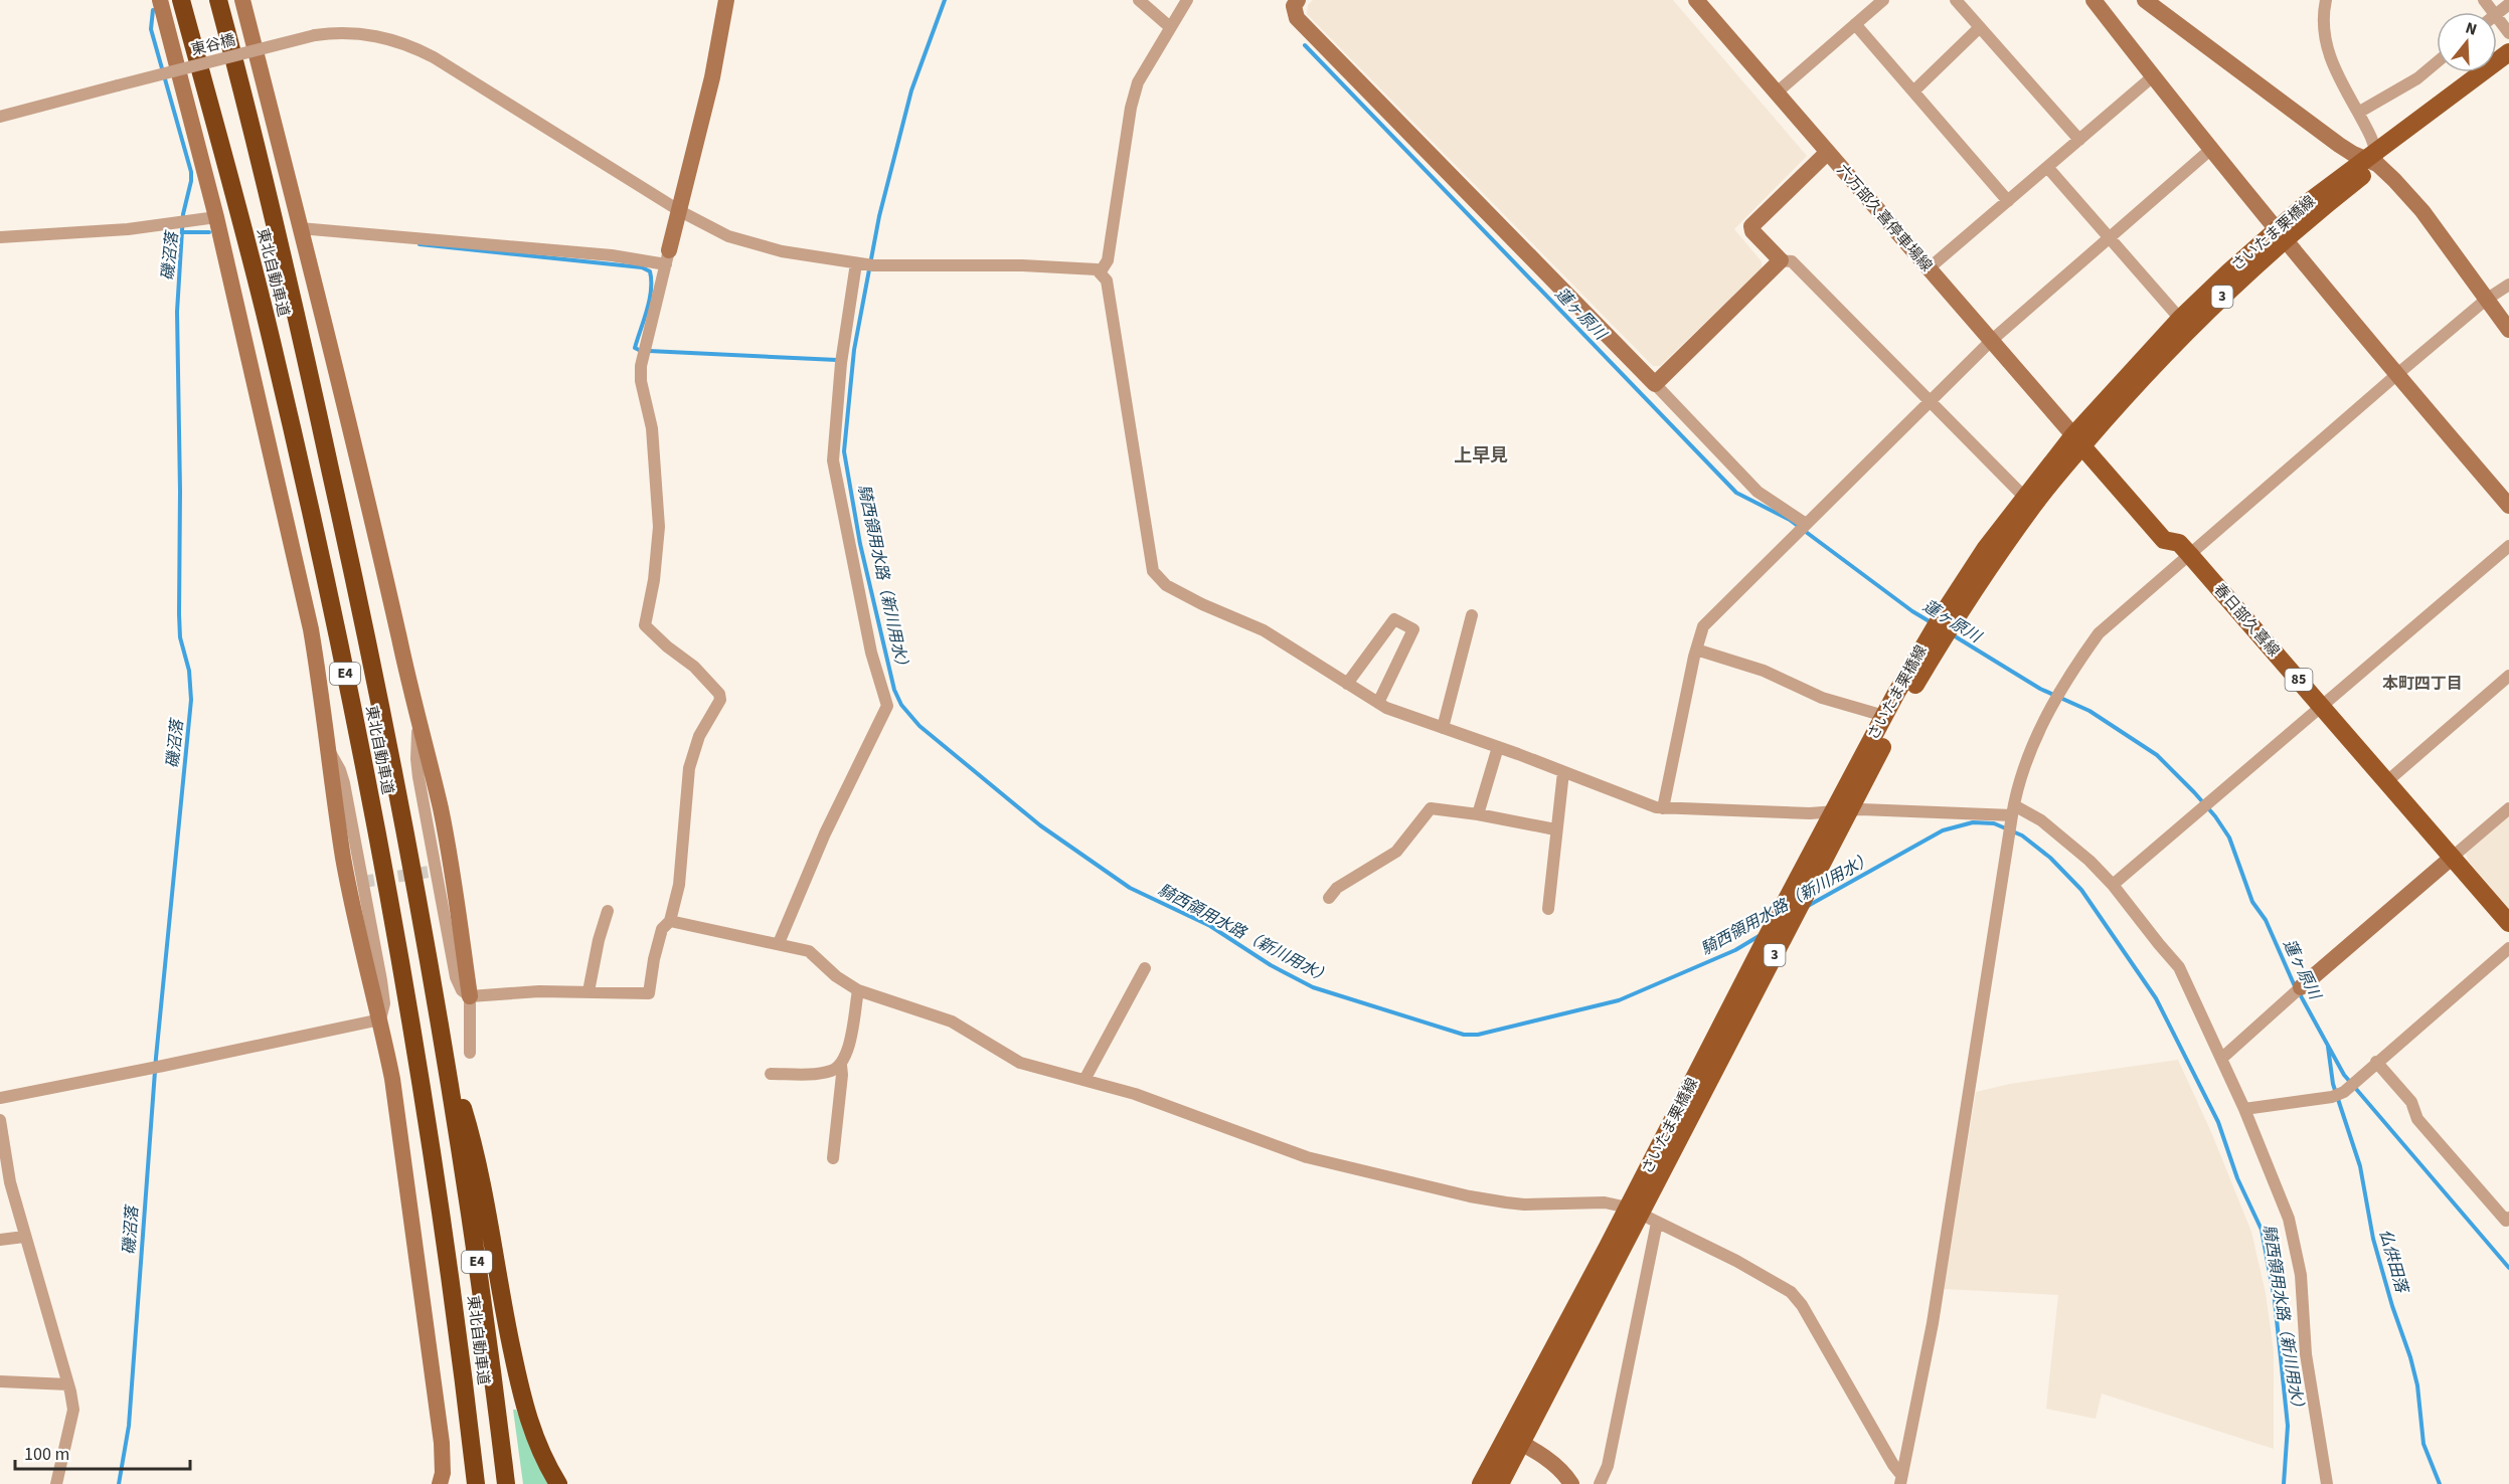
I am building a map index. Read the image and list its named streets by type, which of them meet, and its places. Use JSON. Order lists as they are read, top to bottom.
{
  "streets": {
    "highway": ["東北自動車道", "E4"],
    "main road": [
      "さいたま栗橋線",
      "3",
      "春日部久喜線",
      "85"
    ],
    "street": ["東谷橋", "六万部久喜停車場線"]
  },
  "crossings": [
    ["六万部久喜停車場線", "さいたま栗橋線"],
    ["六万部久喜停車場線", "春日部久喜線"],
    ["さいたま栗橋線", "春日部久喜線"]
  ],
  "districts": ["上早見", "本町四丁目"],
  "water": [
    "磯沼落",
    "蓮ヶ原川",
    "騎西領用水路（新川用水）",
    "仏供田落"
  ],
  "scale_bar": "100 m",
  "north": "top"
}
